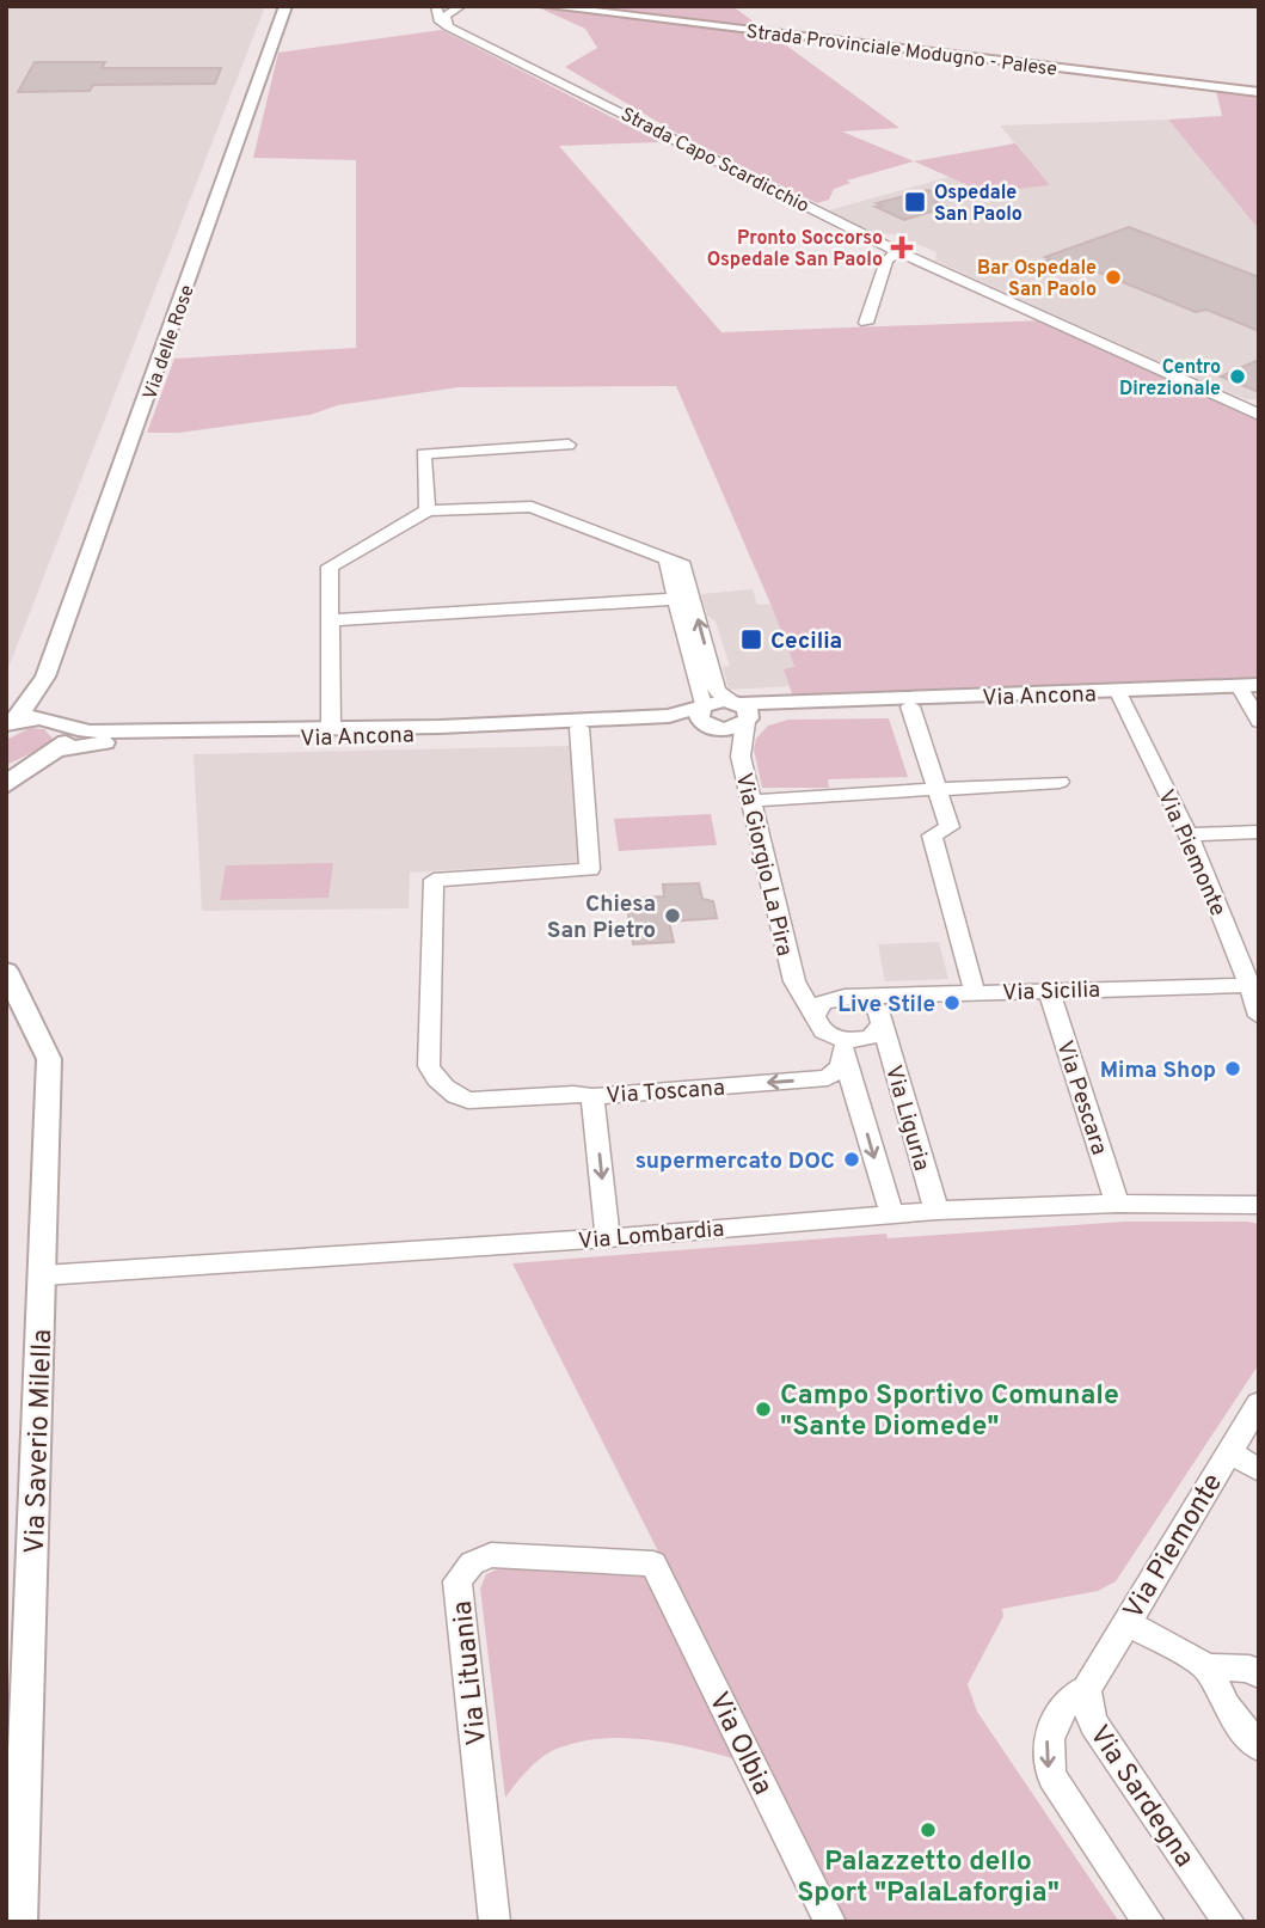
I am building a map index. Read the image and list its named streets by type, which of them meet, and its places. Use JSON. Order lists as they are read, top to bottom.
{
  "streets": {
    "street": [
      "Strada Provinciale Modugno - Palese",
      "Strada Capo Scardicchio",
      "Via delle Rose",
      "Via Ancona",
      "Via Piemonte",
      "Via Giorgio La Pira",
      "Via Sicilia",
      "Via Toscana",
      "Via Pescara",
      "Via Liguria",
      "Via Lombardia",
      "Via Saverio Milella",
      "Via Lituania",
      "Via Olbia",
      "Via Sardegna"
    ]
  },
  "crossings": [
    ["Via delle Rose", "Via Ancona"],
    ["Via Ancona", "Via Piemonte"],
    ["Via Ancona", "Via Toscana"],
    ["Via Piemonte", "Via Sicilia"],
    ["Via Piemonte", "Via Sardegna"],
    ["Via Giorgio La Pira", "Via Sicilia"],
    ["Via Giorgio La Pira", "Via Toscana"],
    ["Via Giorgio La Pira", "Via Liguria"],
    ["Via Sicilia", "Via Toscana"],
    ["Via Sicilia", "Via Pescara"],
    ["Via Sicilia", "Via Liguria"],
    ["Via Toscana", "Via Liguria"],
    ["Via Pescara", "Via Lombardia"],
    ["Via Liguria", "Via Lombardia"],
    ["Via Lombardia", "Via Saverio Milella"],
    ["Via Lituania", "Via Olbia"]
  ],
  "places": {
    "transit": ["Ospedale San Paolo", "Cecilia"],
    "health": ["Pronto Soccorso Ospedale San Paolo"],
    "other": [
      "Bar Ospedale San Paolo",
      "Centro Direzionale",
      "Chiesa San Pietro",
      "Live Stile",
      "Mima Shop",
      "supermercato DOC",
      "Campo Sportivo Comunale \"Sante Diomede\"",
      "Palazzetto dello Sport \"PalaLaforgia\""
    ]
  }
}
